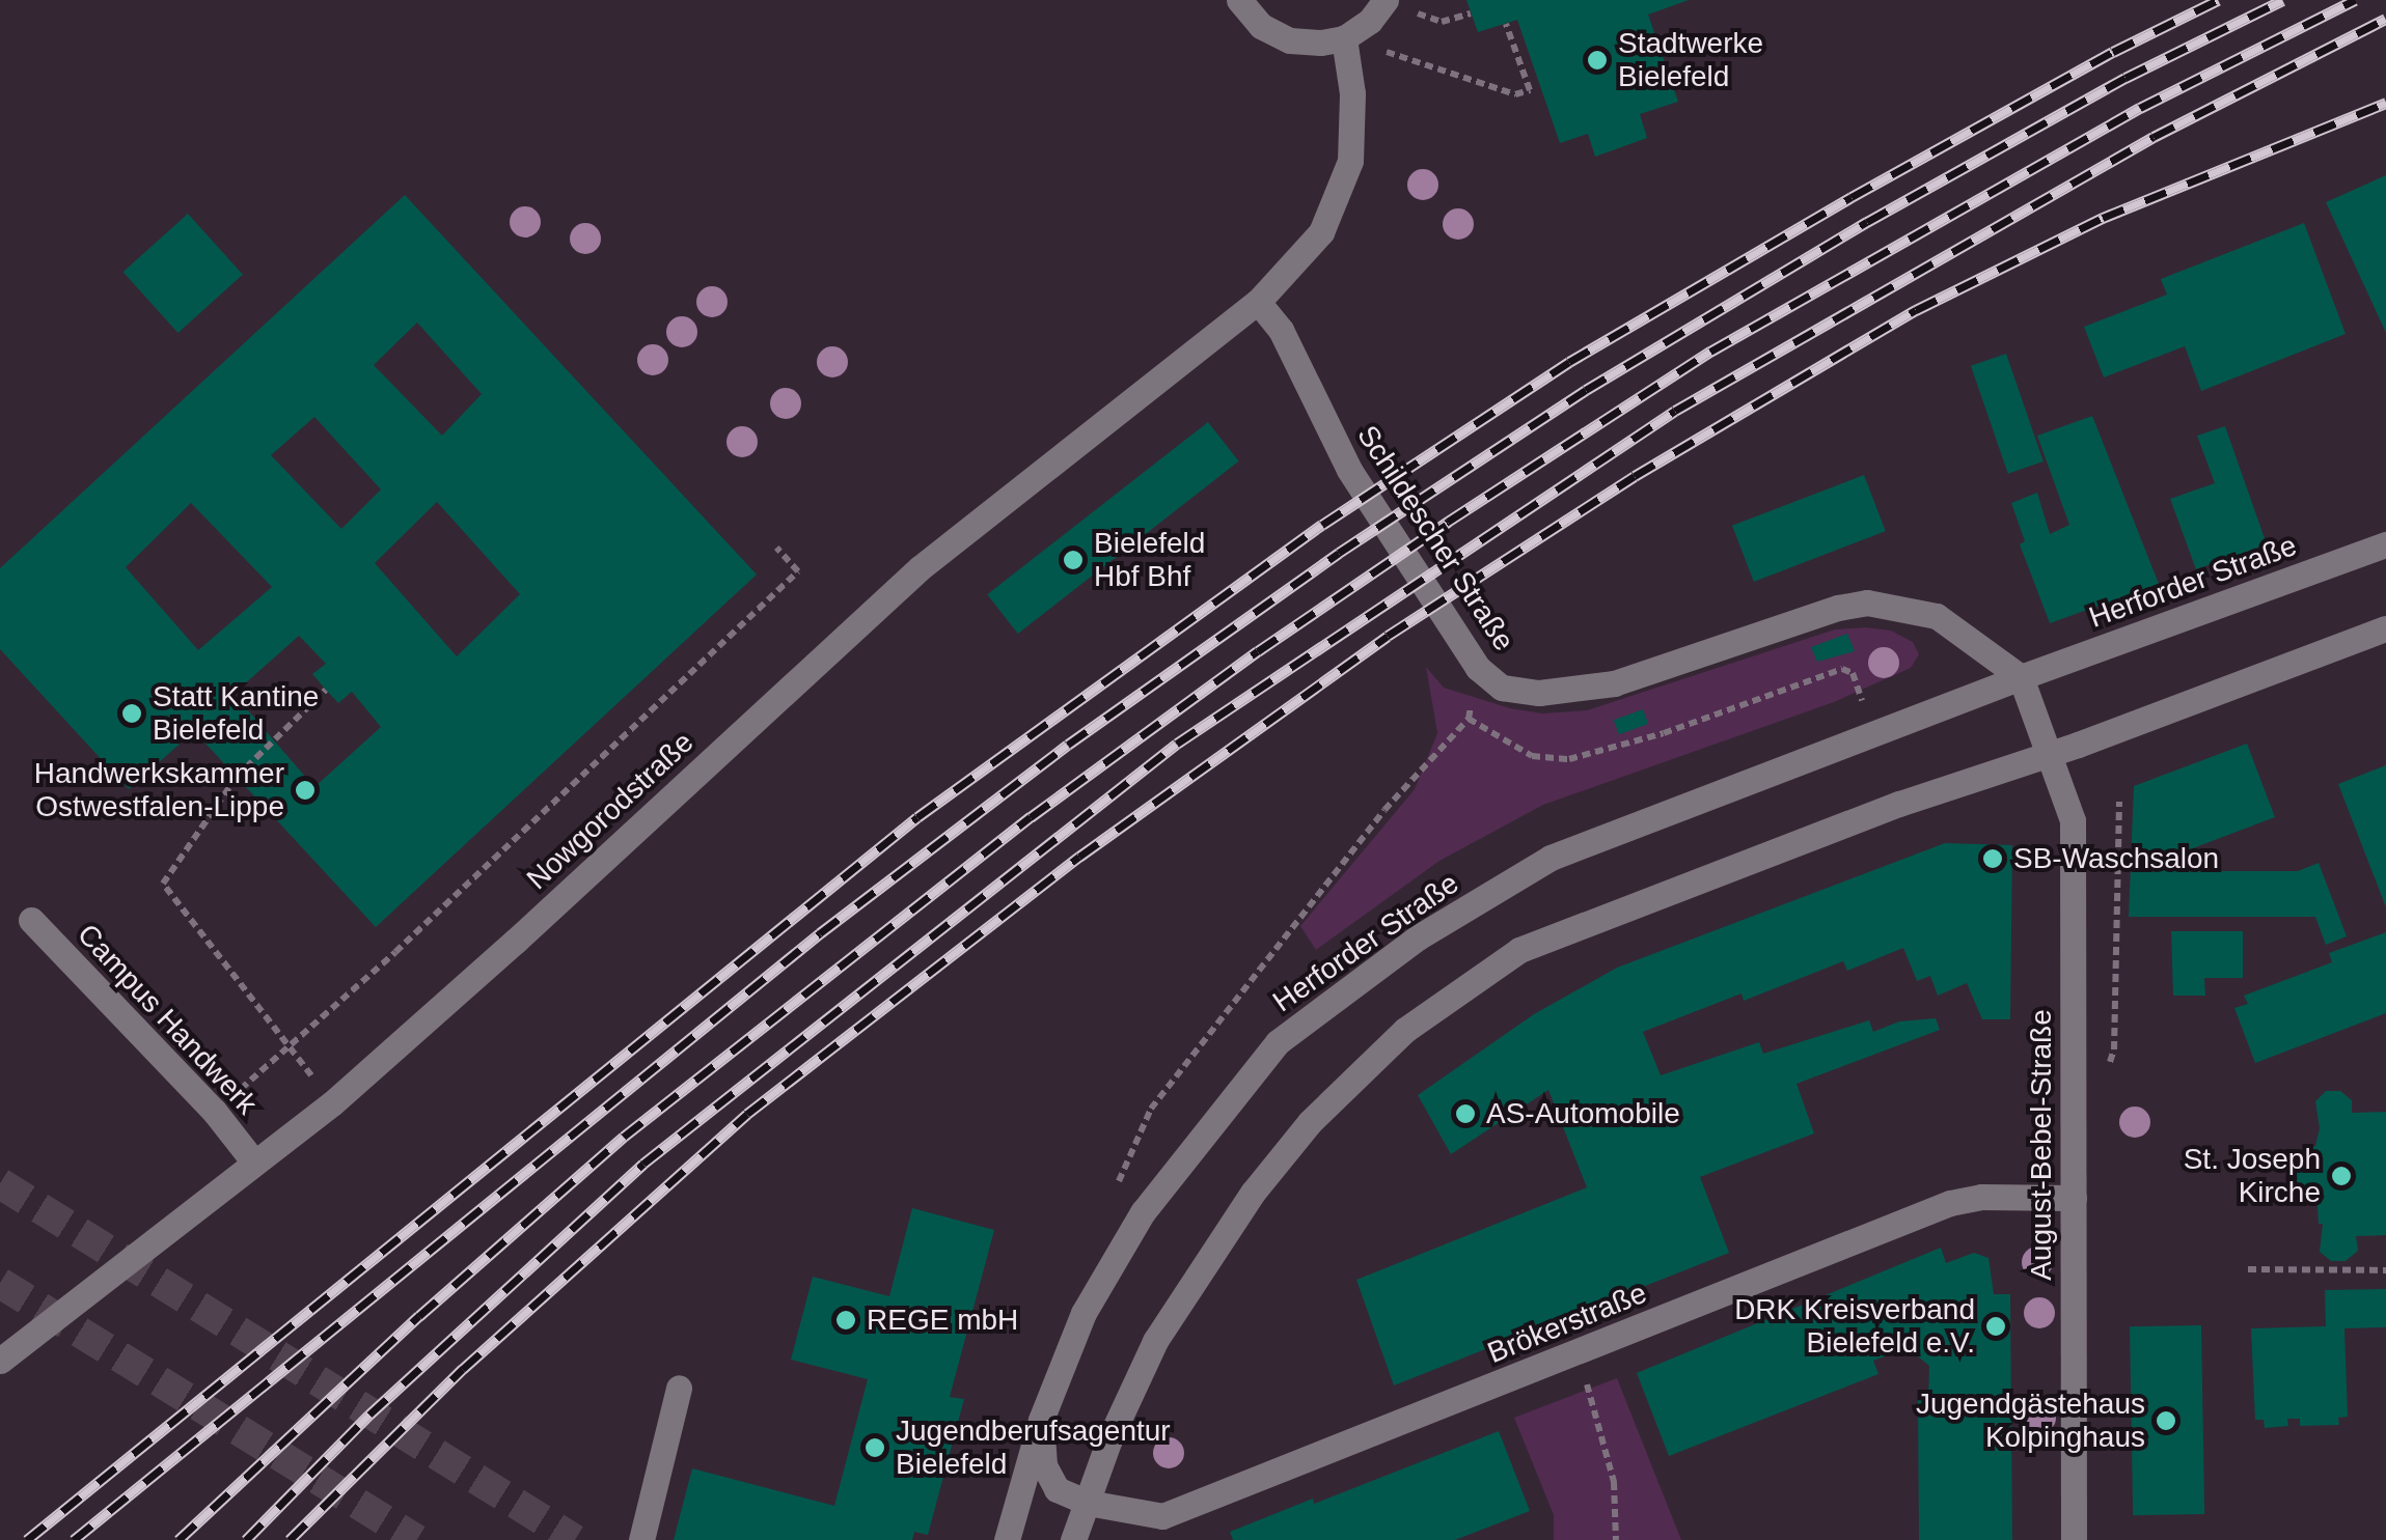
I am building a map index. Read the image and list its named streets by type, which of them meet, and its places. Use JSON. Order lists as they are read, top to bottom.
{
  "streets": {
    "street": [
      "Schildescher Straße",
      "Herforder Straße",
      "Nowgorodstraße",
      "Campus Handwerk",
      "August-Bebel-Straße",
      "Brökerstraße"
    ]
  },
  "crossings": [
    ["Schildescher Straße", "Herforder Straße"],
    ["Schildescher Straße", "Nowgorodstraße"],
    ["Nowgorodstraße", "Campus Handwerk"],
    ["August-Bebel-Straße", "Brökerstraße"]
  ],
  "places": [
    "Stadtwerke Bielefeld",
    "Bielefeld Hbf Bhf",
    "Statt Kantine Bielefeld",
    "Handwerkskammer Ostwestfalen-Lippe",
    "SB-Waschsalon",
    "AS-Automobile",
    "St. Joseph Kirche",
    "REGE mbH",
    "DRK Kreisverband Bielefeld e.V.",
    "Jugendgästehaus Kolpinghaus",
    "Jugendberufsagentur Bielefeld"
  ]
}
